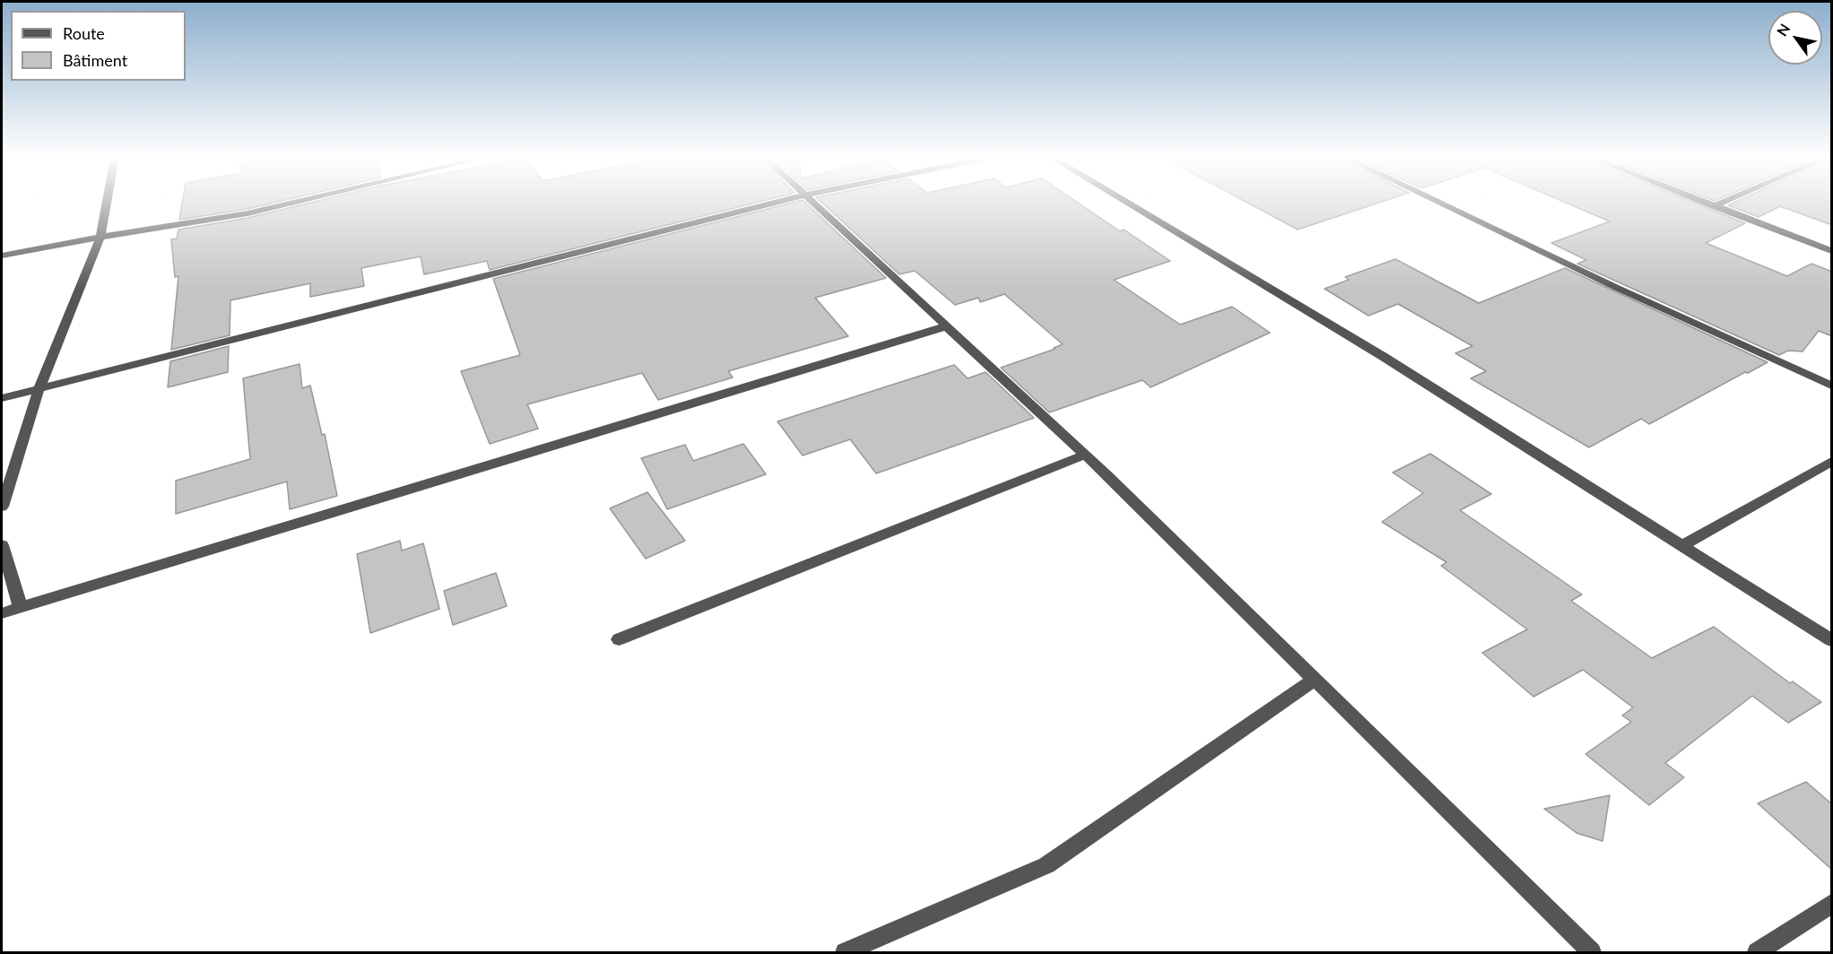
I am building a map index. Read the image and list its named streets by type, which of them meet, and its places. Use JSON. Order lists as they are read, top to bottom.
{
  "legend": ["Route", "Bâtiment"],
  "north": "top left"
}
